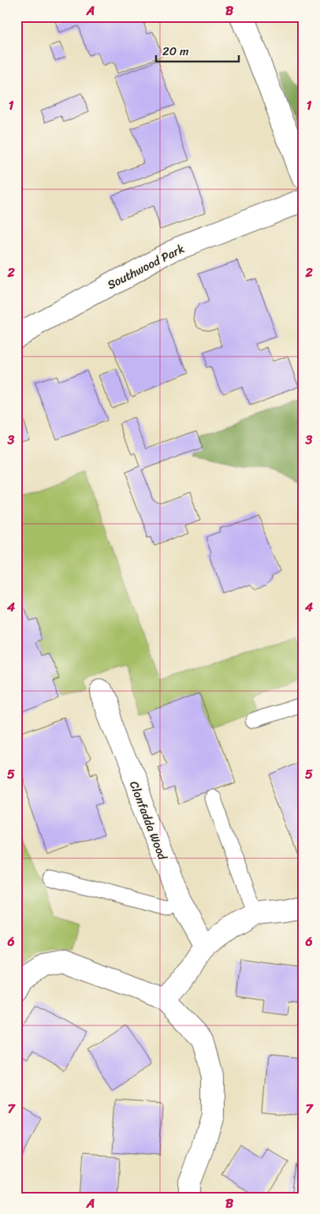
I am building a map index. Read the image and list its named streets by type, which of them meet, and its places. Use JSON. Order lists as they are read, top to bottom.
{
  "streets": {
    "main road": ["Southwood Park", "Clonfadda Wood"]
  },
  "scale_bar": "20 m",
  "grid": {
    "columns": ["A", "B"],
    "rows": [
      "1",
      "2",
      "3",
      "4",
      "5",
      "6",
      "7"
    ]
  }
}
